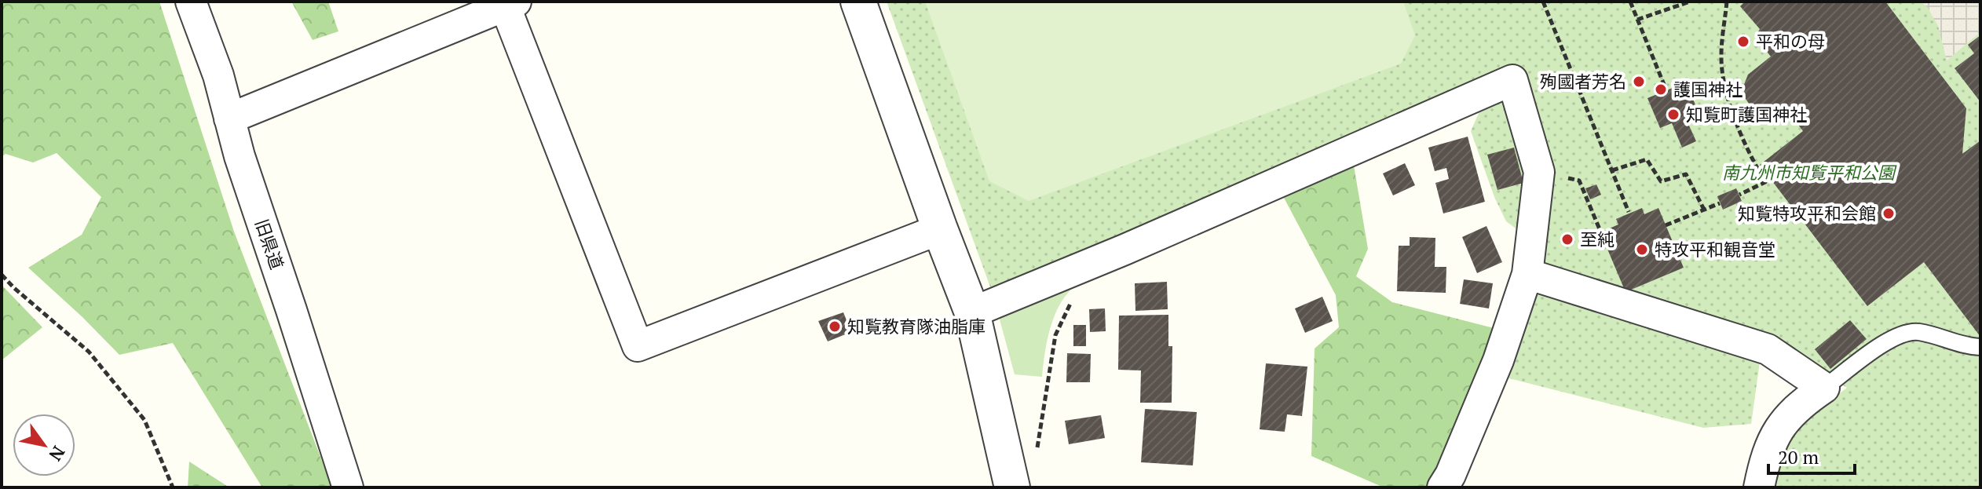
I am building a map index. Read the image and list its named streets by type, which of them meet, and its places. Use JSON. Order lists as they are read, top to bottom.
{
  "streets": {
    "street": ["旧県道"]
  },
  "parks": ["南九州市知覧平和公園"],
  "places": [
    "平和の母",
    "殉國者芳名",
    "護国神社",
    "知覧町護国神社",
    "知覧特攻平和会館",
    "至純",
    "特攻平和観音堂",
    "知覧教育隊油脂庫"
  ],
  "scale_bar": "20 m",
  "north": "bottom right"
}
